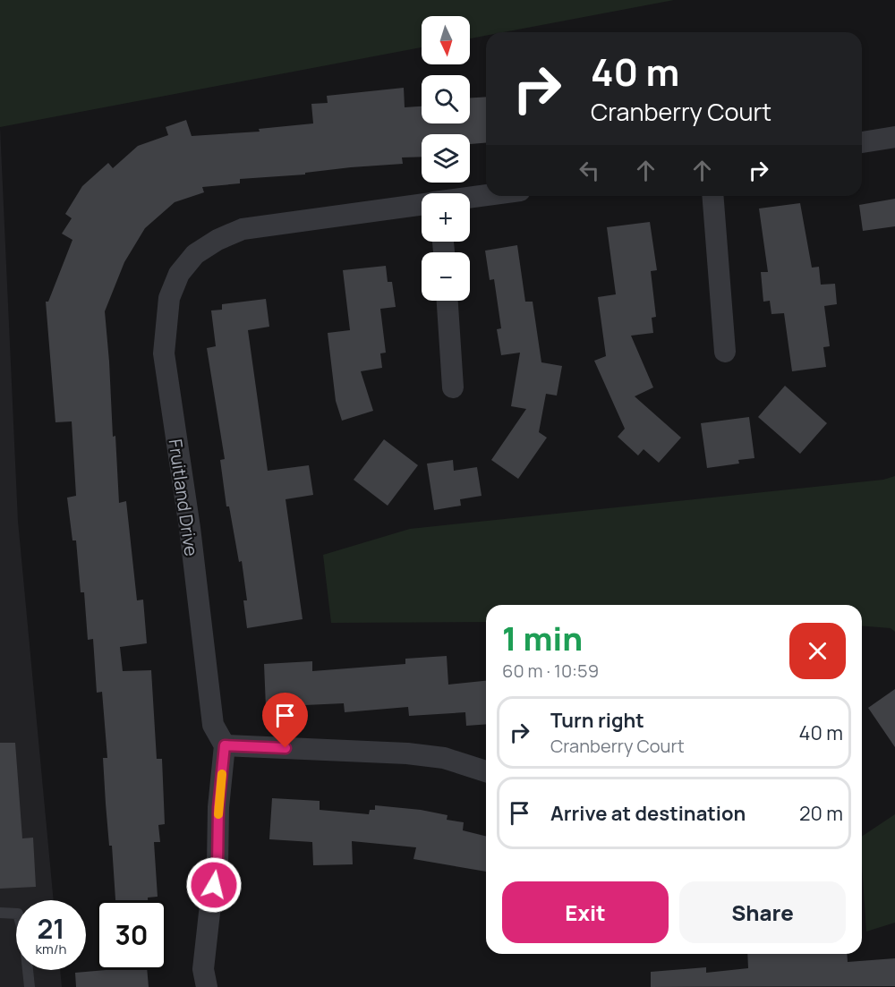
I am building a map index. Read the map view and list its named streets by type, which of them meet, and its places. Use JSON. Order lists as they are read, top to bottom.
{
  "streets": {
    "street": ["Fruitland Drive"]
  },
  "north": "bottom",
  "page": {
    "map_buttons": ["+", "−"],
    "turn": ["40 m", "Cranberry Court"],
    "heading": ["1 min", "60 m · 10:59"],
    "list": [
      {
        "name": "Turn right",
        "note": "Cranberry Court",
        "value": "40 m"
      },
      {
        "name": "Arrive at destination",
        "value": "20 m"
      }
    ],
    "buttons": ["Exit", "Share"],
    "speed": "21 km/h",
    "limit": "30"
  }
}
